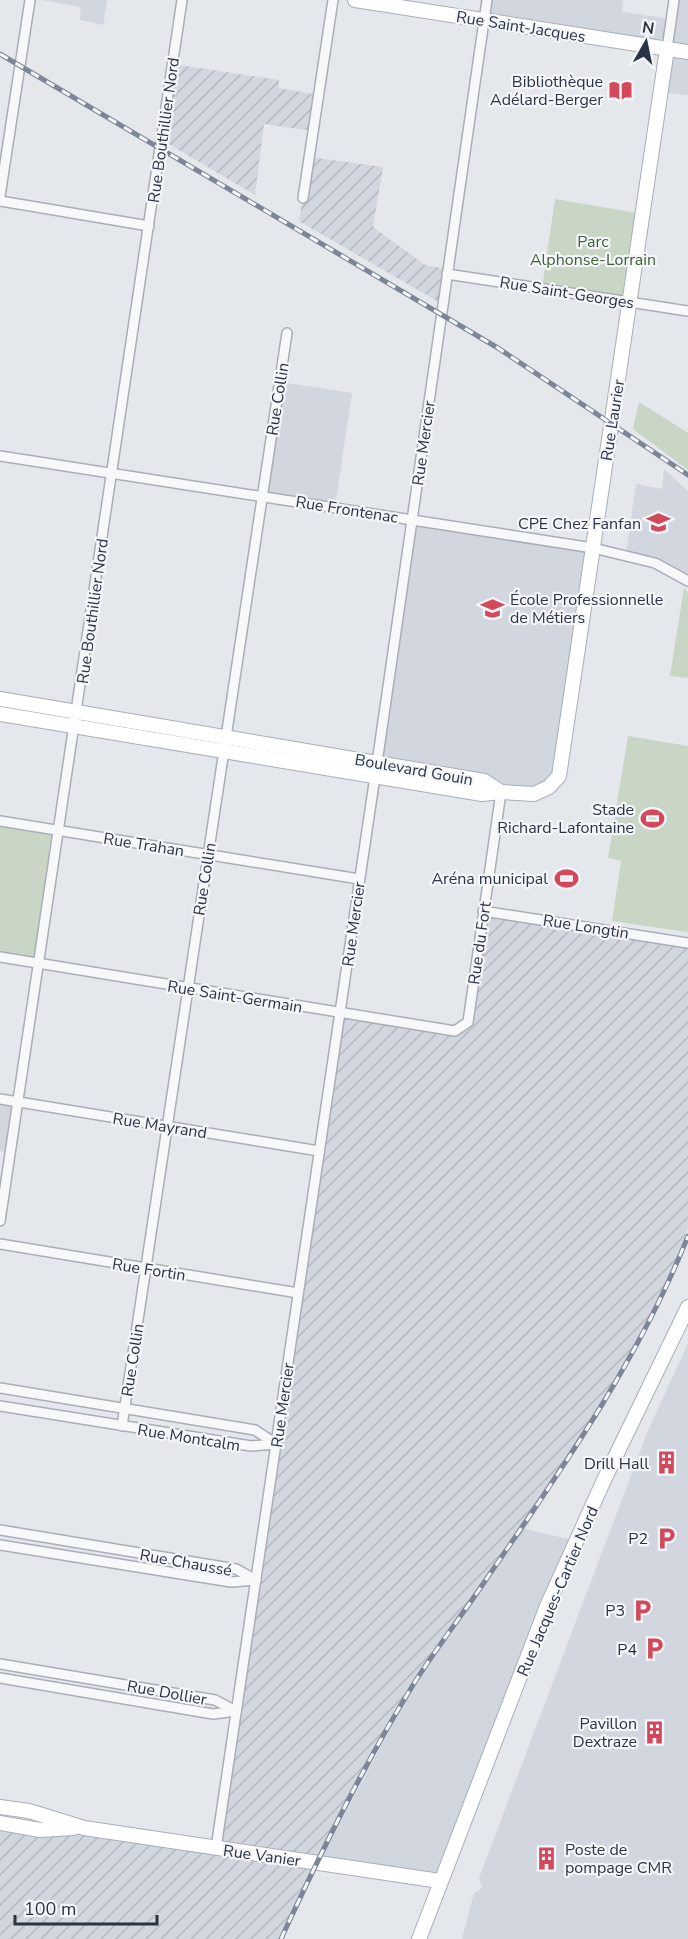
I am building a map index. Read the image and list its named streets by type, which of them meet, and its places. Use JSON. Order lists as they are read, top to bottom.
{
  "streets": {
    "street": [
      "Rue Saint-Jacques",
      "Rue Bouthillier Nord",
      "Rue Saint-Georges",
      "Rue Collin",
      "Rue Laurier",
      "Rue Mercier",
      "Rue Frontenac",
      "Boulevard Gouin",
      "Rue Trahan",
      "Rue Longtin",
      "Rue du Fort",
      "Rue Saint-Germain",
      "Rue Mayrand",
      "Rue Fortin",
      "Rue Montcalm",
      "Rue Chaussé",
      "Rue Jacques-Cartier Nord",
      "Rue Dollier",
      "Rue Vanier"
    ]
  },
  "crossings": [
    ["Rue Saint-Jacques", "Rue Laurier"],
    ["Rue Saint-Jacques", "Rue Mercier"],
    ["Rue Bouthillier Nord", "Rue Frontenac"],
    ["Rue Bouthillier Nord", "Boulevard Gouin"],
    ["Rue Bouthillier Nord", "Rue Trahan"],
    ["Rue Bouthillier Nord", "Rue Saint-Germain"],
    ["Rue Bouthillier Nord", "Rue Mayrand"],
    ["Rue Saint-Georges", "Rue Laurier"],
    ["Rue Saint-Georges", "Rue Mercier"],
    ["Rue Collin", "Rue Frontenac"],
    ["Rue Collin", "Boulevard Gouin"],
    ["Rue Collin", "Rue Trahan"],
    ["Rue Collin", "Rue Saint-Germain"],
    ["Rue Collin", "Rue Mayrand"],
    ["Rue Collin", "Rue Fortin"],
    ["Rue Collin", "Rue Montcalm"],
    ["Rue Laurier", "Rue Frontenac"],
    ["Rue Laurier", "Boulevard Gouin"],
    ["Rue Laurier", "Rue du Fort"],
    ["Rue Mercier", "Rue Frontenac"],
    ["Rue Mercier", "Boulevard Gouin"],
    ["Rue Mercier", "Rue Trahan"],
    ["Rue Mercier", "Rue Saint-Germain"],
    ["Rue Mercier", "Rue Mayrand"],
    ["Rue Mercier", "Rue Fortin"],
    ["Rue Mercier", "Rue Montcalm"],
    ["Rue Mercier", "Rue Chaussé"],
    ["Rue Mercier", "Rue Dollier"],
    ["Rue Mercier", "Rue Vanier"],
    ["Boulevard Gouin", "Rue du Fort"],
    ["Rue Longtin", "Rue du Fort"],
    ["Rue du Fort", "Rue Saint-Germain"],
    ["Rue Jacques-Cartier Nord", "Rue Vanier"]
  ],
  "parks": ["Parc Alphonse-Lorrain"],
  "places": {
    "library": ["Bibliothèque Adélard-Berger"],
    "school or university": ["CPE Chez Fanfan", "École Professionnelle de Métiers"],
    "sports": ["Stade Richard-Lafontaine", "Aréna municipal"],
    "building": ["Drill Hall", "Pavillon Dextraze", "Poste de pompage CMR"],
    "parking": ["P2", "P3", "P4"]
  },
  "scale_bar": "100 m",
  "north": "top"
}
